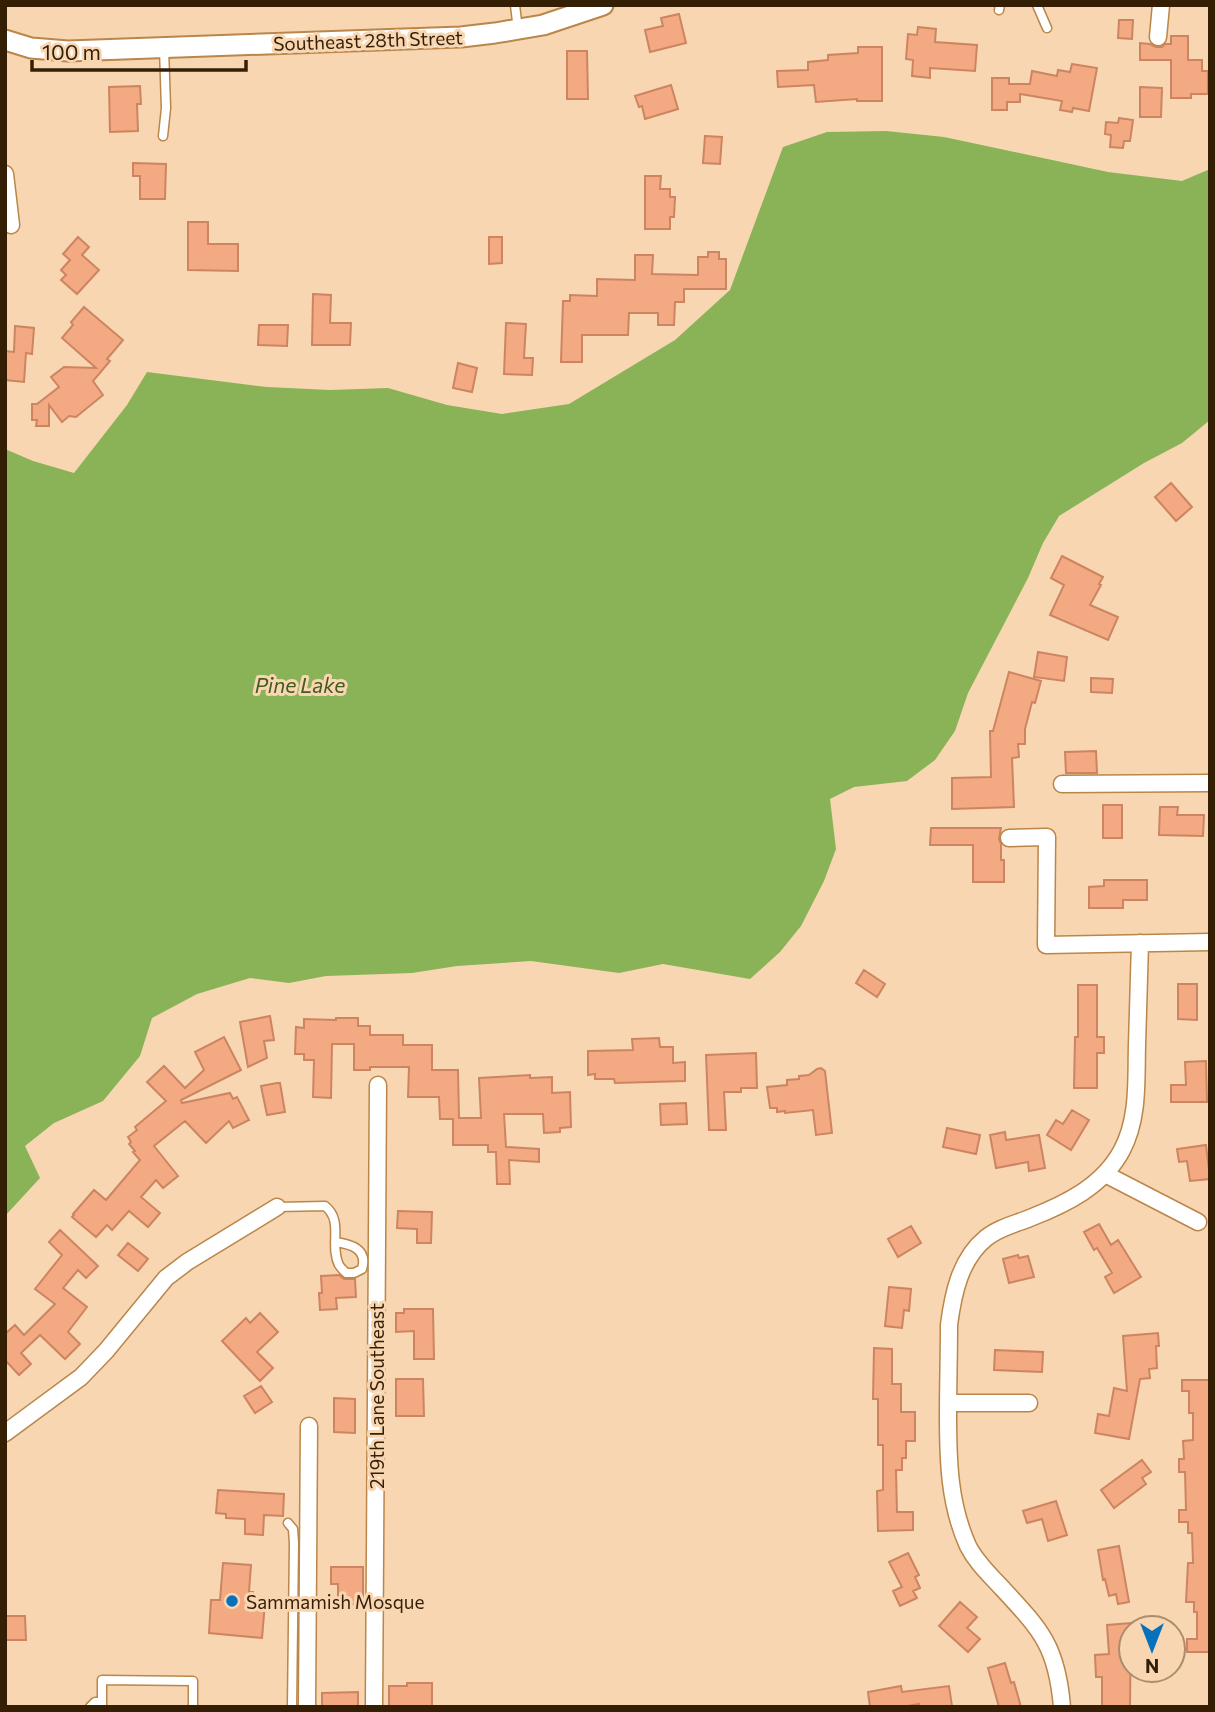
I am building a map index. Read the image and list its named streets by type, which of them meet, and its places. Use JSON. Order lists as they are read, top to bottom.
{
  "streets": {
    "street": ["Southeast 28th Street", "219th Lane Southeast"]
  },
  "water": ["Pine Lake"],
  "places": ["Sammamish Mosque"],
  "scale_bar": "100 m",
  "north": "bottom"
}
